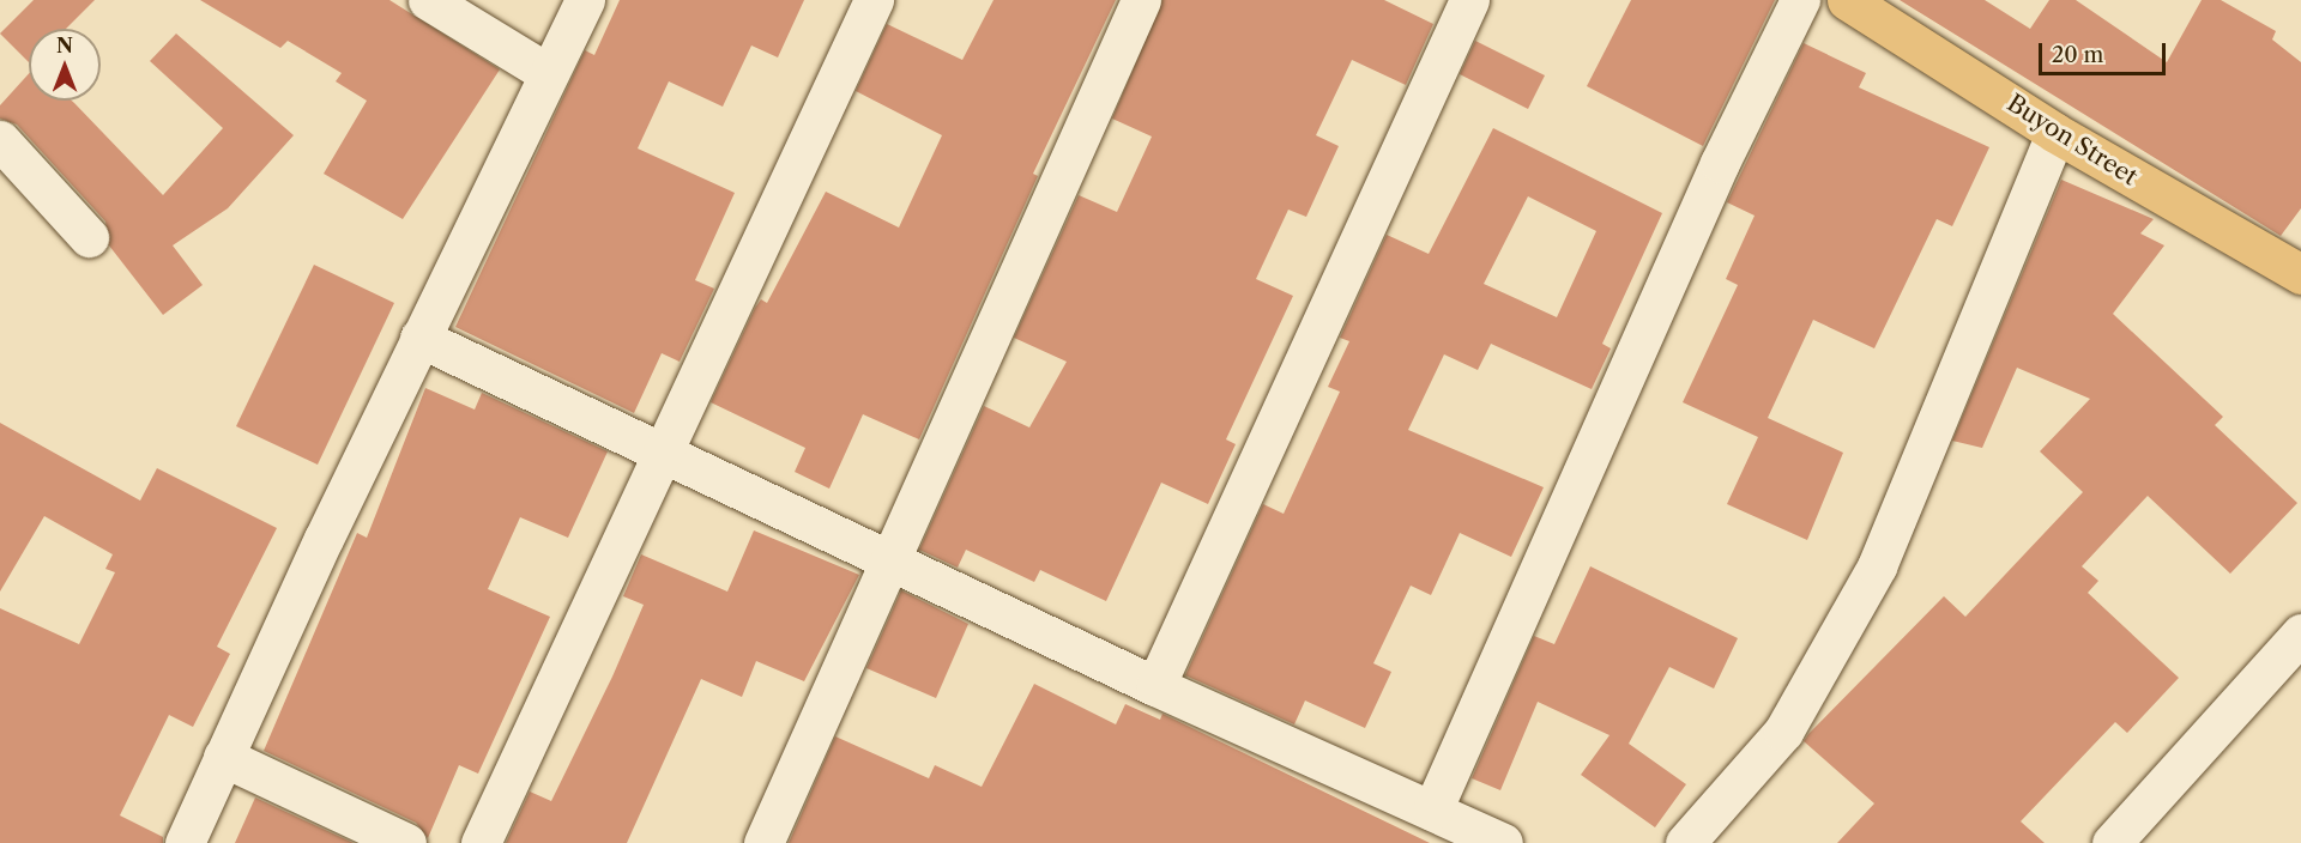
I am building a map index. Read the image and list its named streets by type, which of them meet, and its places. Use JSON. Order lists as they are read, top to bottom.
{
  "streets": {
    "main road": ["Buyon Street"]
  },
  "scale_bar": "20 m",
  "north": "top"
}
